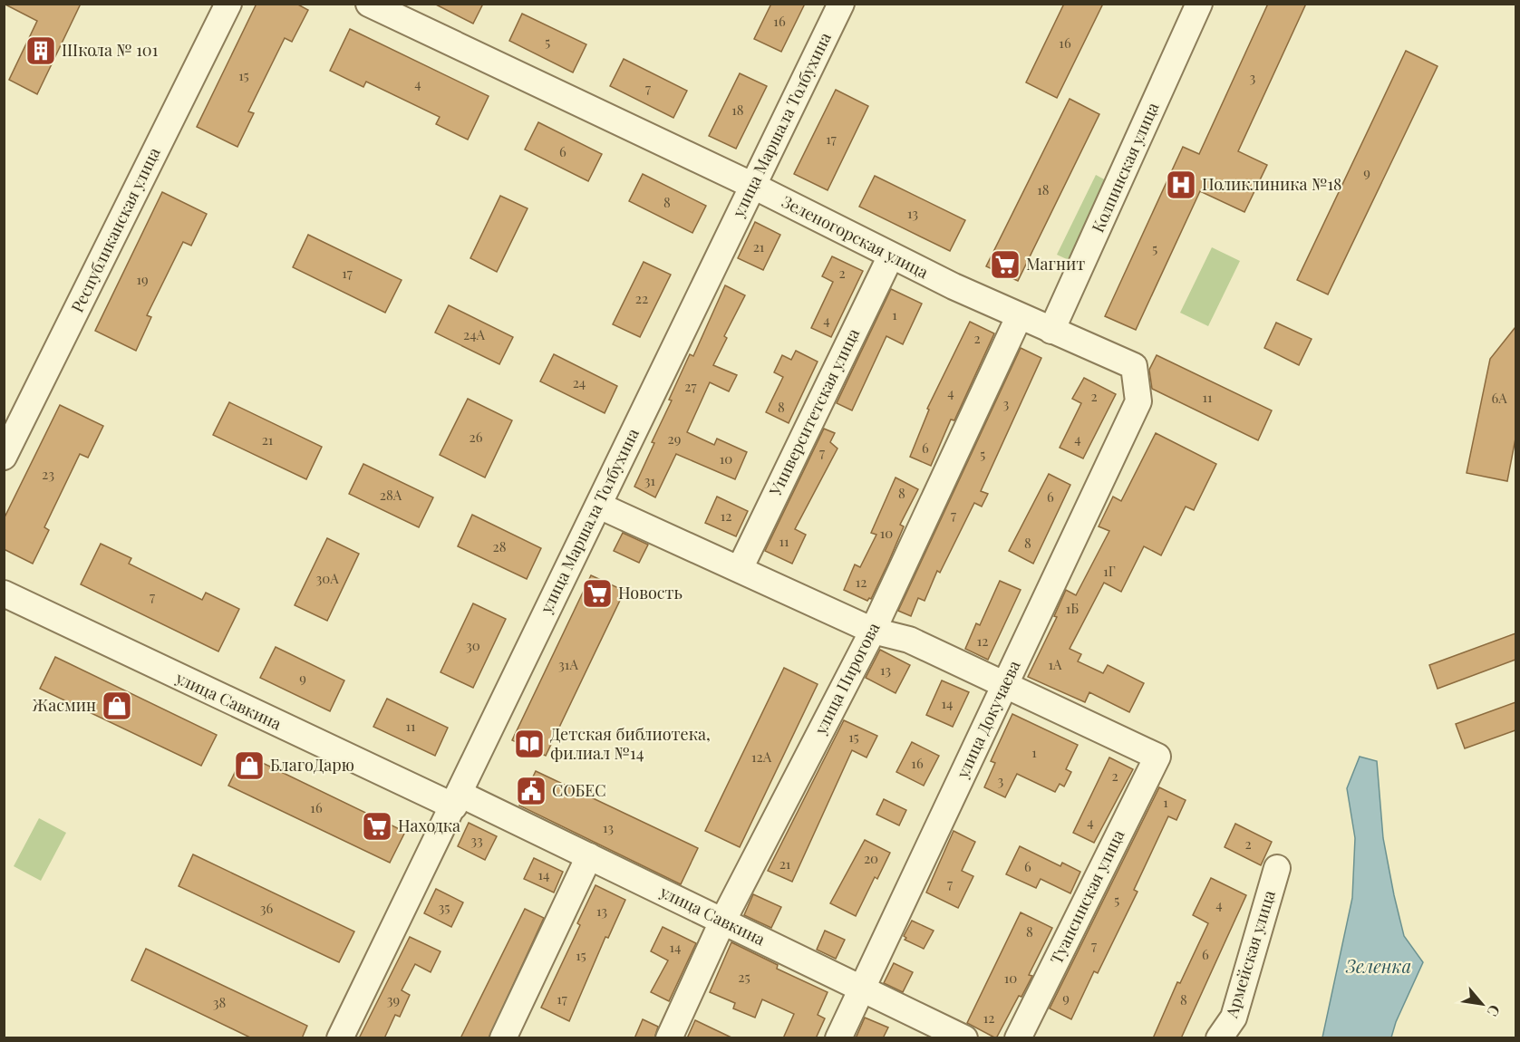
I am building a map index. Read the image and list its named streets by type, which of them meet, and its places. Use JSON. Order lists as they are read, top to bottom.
{
  "streets": {
    "street": [
      "улица Маршала Толбухина",
      "Колпинская улица",
      "Республиканская улица",
      "Зеленогорская улица",
      "Университетская улица",
      "улица Пирогова",
      "улица Савкина",
      "улица Докучаева",
      "Туапсинская улица",
      "Армейская улица"
    ]
  },
  "crossings": [
    ["улица Маршала Толбухина", "Зеленогорская улица"],
    ["улица Маршала Толбухина", "улица Савкина"],
    ["Колпинская улица", "Зеленогорская улица"],
    ["Зеленогорская улица", "Университетская улица"],
    ["Зеленогорская улица", "улица Пирогова"],
    ["Зеленогорская улица", "улица Докучаева"],
    ["улица Пирогова", "улица Савкина"],
    ["улица Савкина", "улица Докучаева"],
    ["улица Докучаева", "Туапсинская улица"]
  ],
  "water": ["Зеленка"],
  "places": {
    "building": ["Школа № 101"],
    "hospital": ["Поликлиника №18"],
    "supermarket": ["Магнит", "Новость", "Находка"],
    "shop": ["Жасмин", "БлагоДарю"],
    "library": ["Детская библиотека, филиал №14"],
    "public building": ["СОБЕС"]
  },
  "house_numbers": [
    "16",
    "5",
    "16",
    "15",
    "3",
    "4",
    "7",
    "18",
    "17",
    "6",
    "9",
    "18",
    "8",
    "13",
    "21",
    "5",
    "17",
    "2",
    "19",
    "22",
    "1",
    "4",
    "24А",
    "2",
    "24",
    "27",
    "4",
    "2",
    "11",
    "6А",
    "3",
    "8",
    "26",
    "29",
    "4",
    "21",
    "6",
    "7",
    "5",
    "10",
    "23",
    "31",
    "8",
    "28А",
    "6",
    "7",
    "12",
    "10",
    "11",
    "8",
    "28",
    "1Г",
    "30А",
    "12",
    "7",
    "1Б",
    "12",
    "30",
    "31А",
    "1А",
    "13",
    "9",
    "14",
    "11",
    "15",
    "1",
    "12А",
    "16",
    "2",
    "3",
    "1",
    "16",
    "4",
    "13",
    "33",
    "2",
    "20",
    "21",
    "6",
    "14",
    "7",
    "5",
    "4",
    "35",
    "36",
    "13",
    "8",
    "7",
    "14",
    "6",
    "15",
    "25",
    "10",
    "9",
    "17",
    "39",
    "8",
    "38",
    "12"
  ],
  "north": "bottom right"
}
